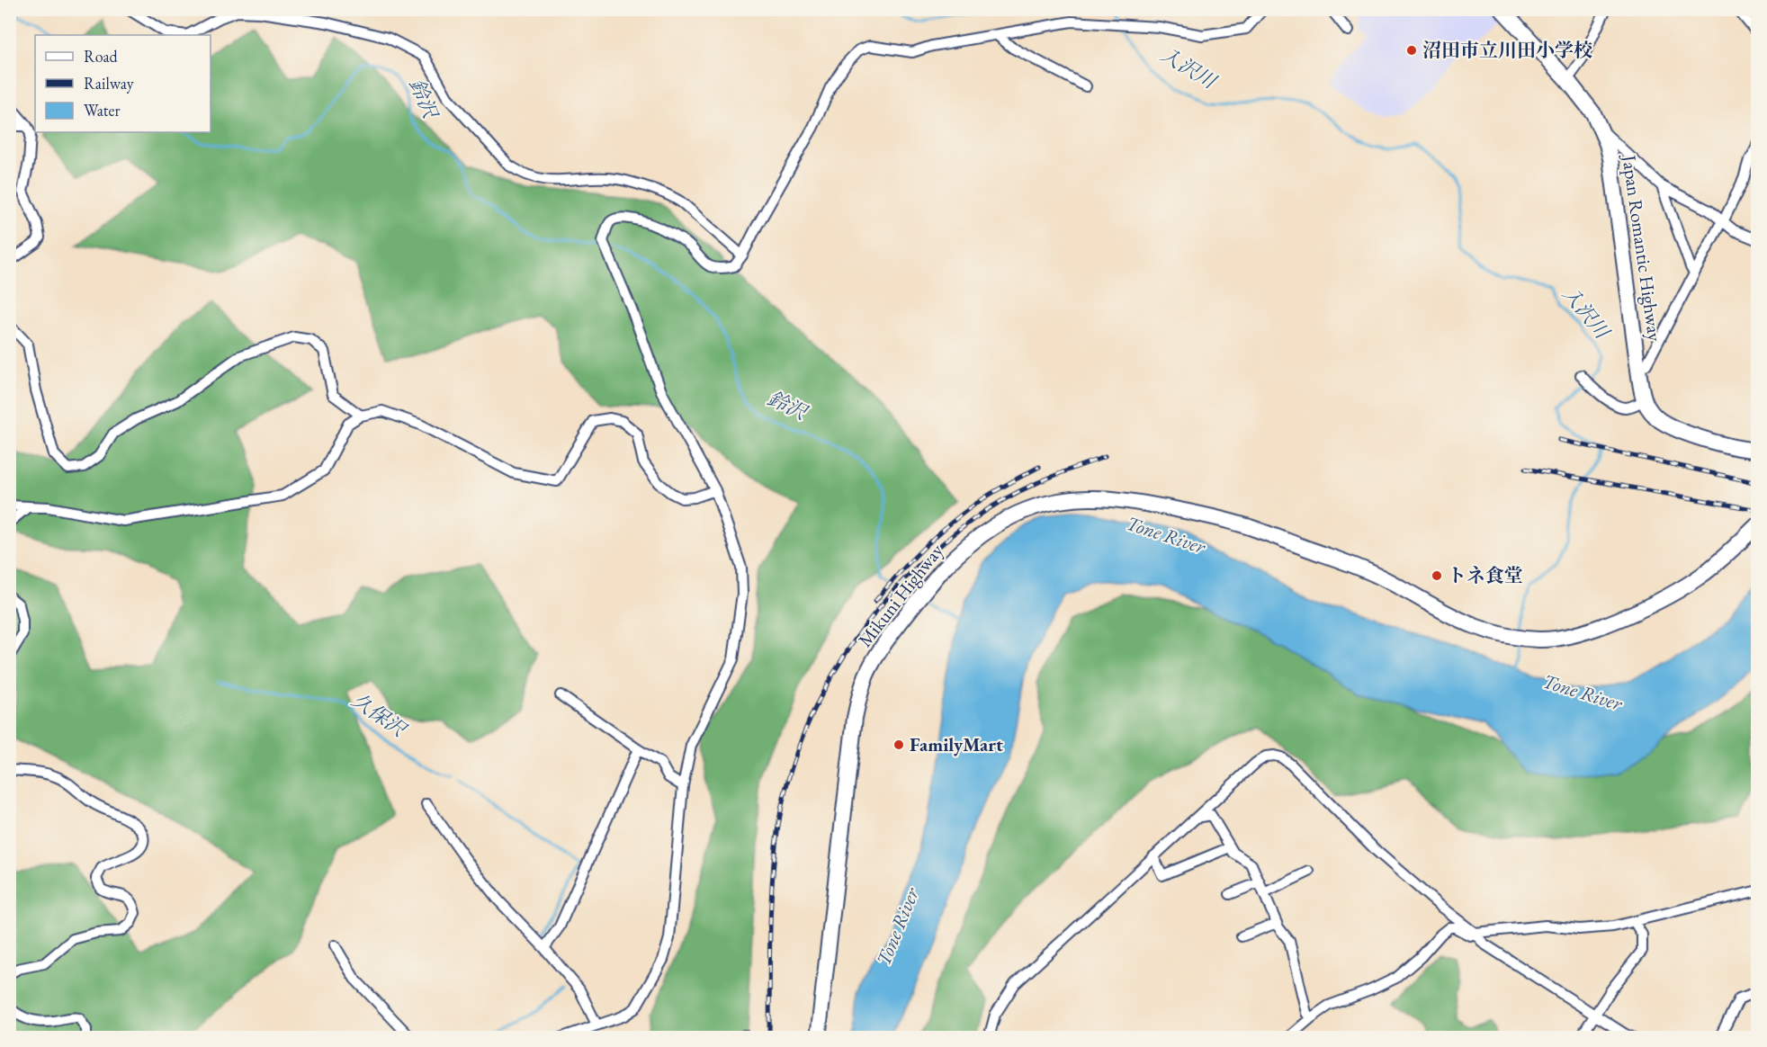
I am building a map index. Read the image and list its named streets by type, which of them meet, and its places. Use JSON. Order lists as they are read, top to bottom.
{
  "streets": {
    "highway": ["Japan Romantic Highway", "Mikuni Highway"]
  },
  "water": [
    "入沢川",
    "鈴沢",
    "Tone River",
    "久保沢"
  ],
  "places": ["沼田市立川田小学校", "トネ食堂", "FamilyMart"],
  "legend": ["Road", "Railway", "Water"]
}
